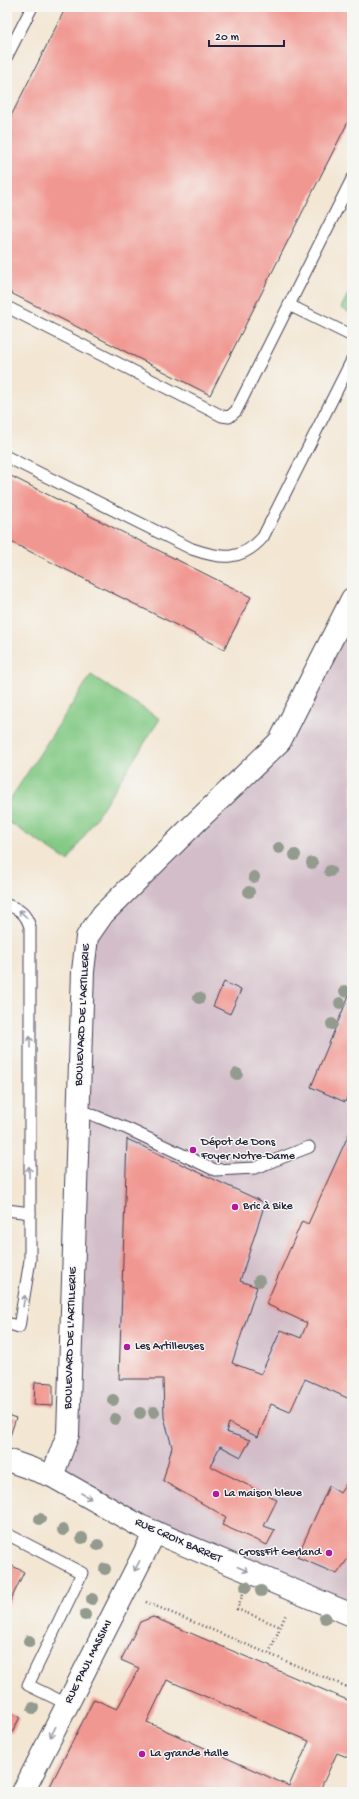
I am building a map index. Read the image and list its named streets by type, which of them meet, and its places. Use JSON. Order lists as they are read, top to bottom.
{
  "streets": {
    "street": ["BOULEVARD DE L'ARTILLERIE", "RUE CROIX BARRET", "RUE PAUL MASSIMI"]
  },
  "crossings": [
    ["BOULEVARD DE L'ARTILLERIE", "RUE CROIX BARRET"],
    ["RUE CROIX BARRET", "RUE PAUL MASSIMI"]
  ],
  "one_way": ["RUE CROIX BARRET", "RUE PAUL MASSIMI"],
  "places": [
    "Dépot de Dons Foyer Notre-Dame",
    "Bric à Bike",
    "Les Artilleuses",
    "La maison bleue",
    "CrossFit Gerland",
    "La grande Halle"
  ],
  "scale_bar": "20 m"
}
